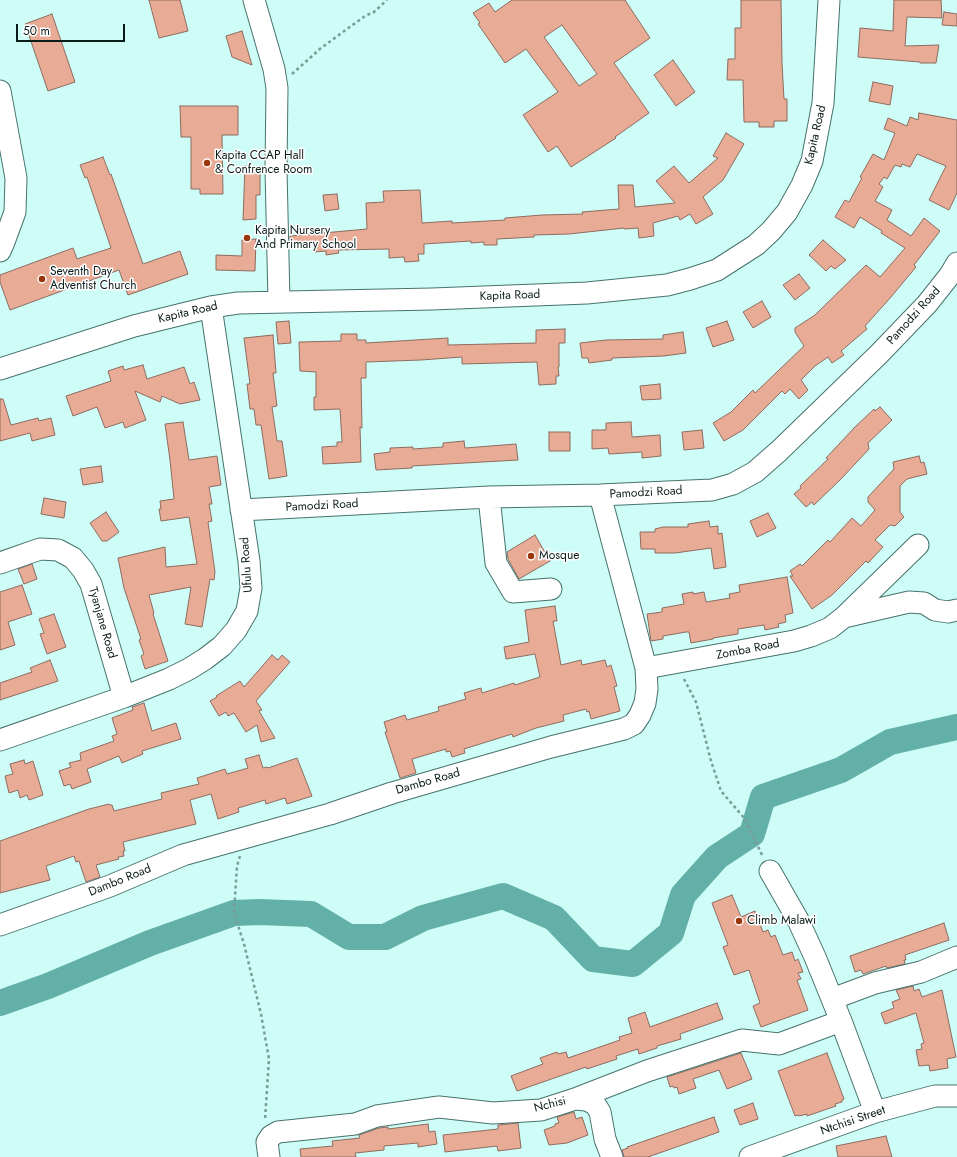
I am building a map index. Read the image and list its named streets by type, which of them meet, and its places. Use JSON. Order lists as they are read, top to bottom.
{
  "streets": {
    "street": [
      "Kapita Road",
      "Pamodzi Road",
      "Ufulu Road",
      "Tyanjane Road",
      "Zomba Road",
      "Dambo Road",
      "Nchisi",
      "Ntchisi Street"
    ]
  },
  "crossings": [
    ["Kapita Road", "Ufulu Road"],
    ["Pamodzi Road", "Ufulu Road"],
    ["Pamodzi Road", "Dambo Road"],
    ["Ufulu Road", "Tyanjane Road"],
    ["Zomba Road", "Dambo Road"]
  ],
  "places": [
    "Kapita CCAP Hall & Confrence Room",
    "Kapita Nursery And Primary School",
    "Seventh Day Adventist Church",
    "Mosque",
    "Climb Malawi"
  ],
  "scale_bar": "50 m"
}
